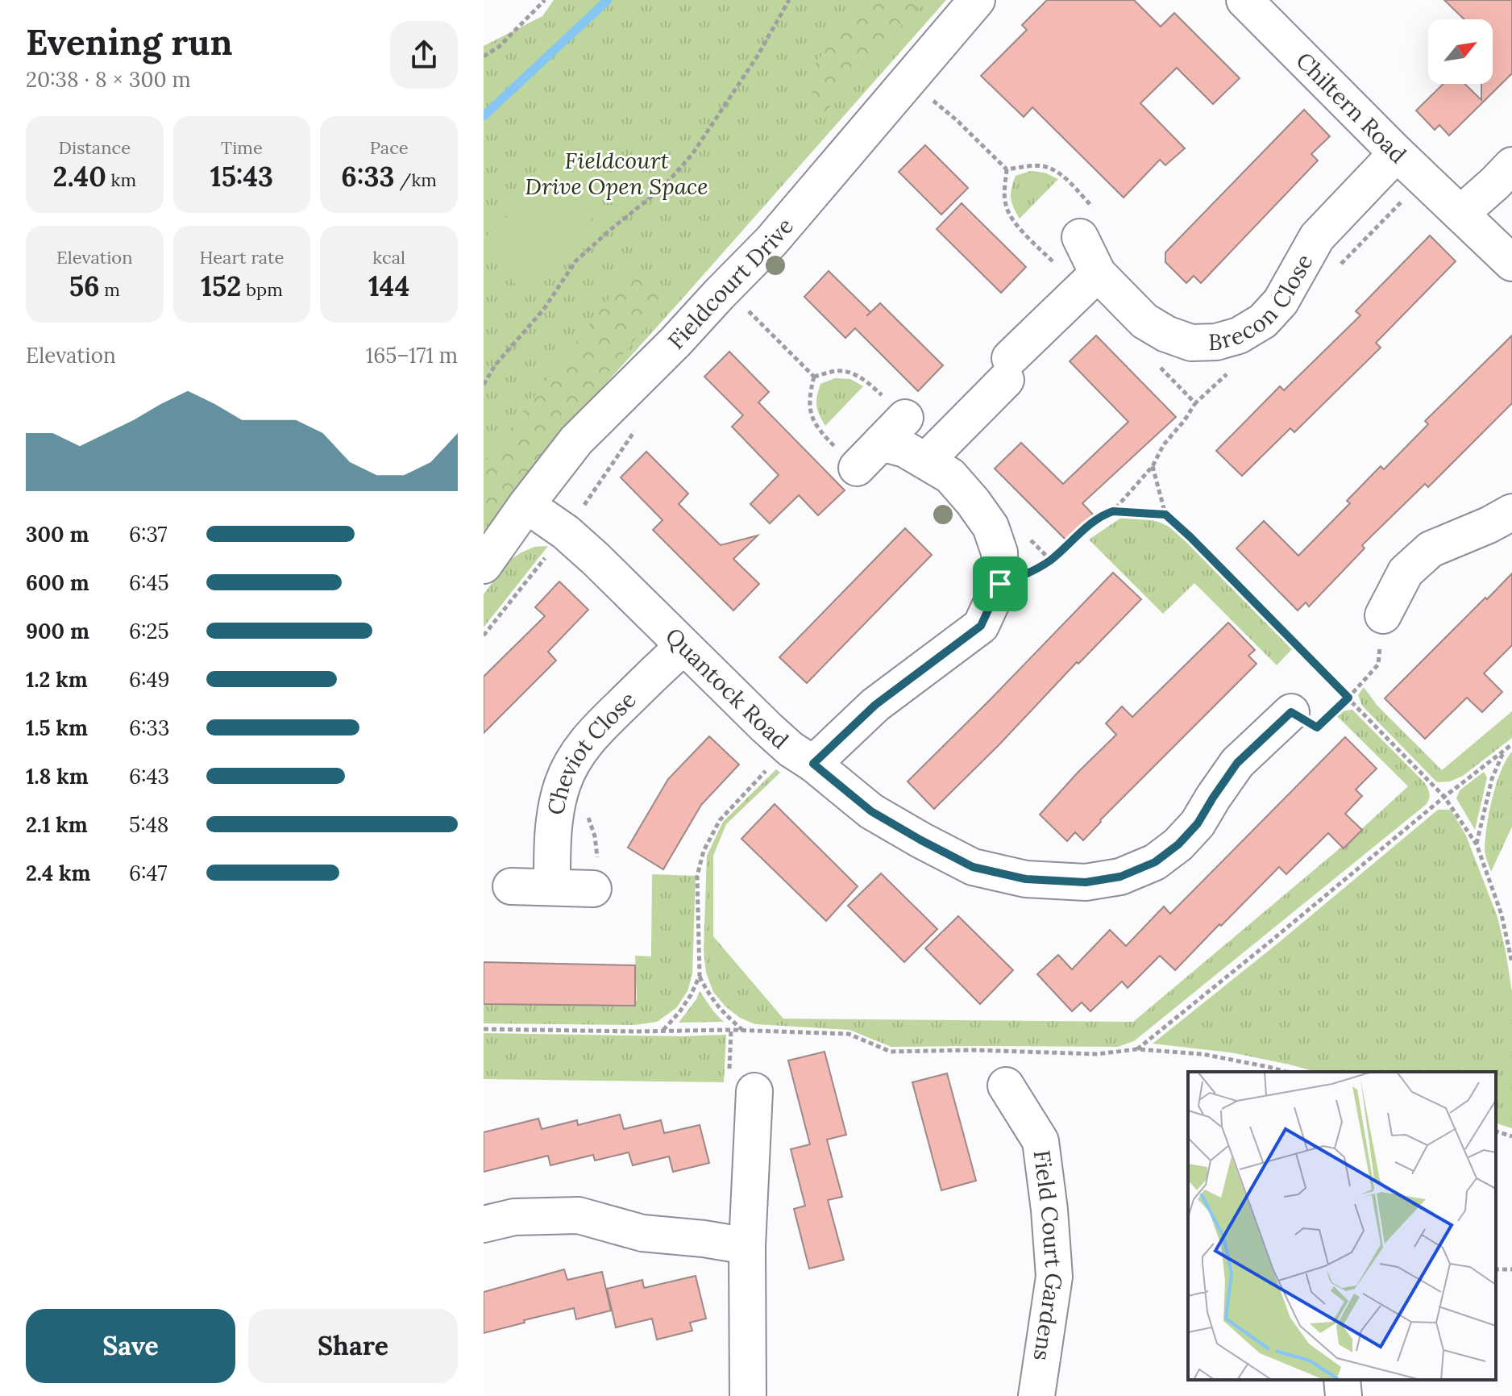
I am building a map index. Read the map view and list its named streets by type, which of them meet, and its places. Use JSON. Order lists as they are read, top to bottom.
{
  "streets": {
    "street": [
      "Chiltern Road",
      "Fieldcourt Drive",
      "Brecon Close",
      "Quantock Road",
      "Cheviot Close",
      "Field Court Gardens"
    ]
  },
  "crossings": [
    ["Chiltern Road", "Brecon Close"],
    ["Fieldcourt Drive", "Quantock Road"],
    ["Quantock Road", "Cheviot Close"]
  ],
  "parks": ["Fieldcourt Drive Open Space"],
  "north": "top right",
  "page": {
    "heading": ["Evening run", "20:38 · 8 × 300 m"],
    "stats": [
      ["Distance", "2.40 km"],
      ["Time", "15:43"],
      ["Pace", "6:33 /km"],
      ["Elevation", "56 m"],
      ["Heart rate", "152 bpm"],
      ["kcal", "144"]
    ],
    "chart": ["Elevation", "165–171 m"],
    "list": [
      {
        "name": "300 m",
        "note": "6:37"
      },
      {
        "name": "600 m",
        "note": "6:45"
      },
      {
        "name": "900 m",
        "note": "6:25"
      },
      {
        "name": "1.2 km",
        "note": "6:49"
      },
      {
        "name": "1.5 km",
        "note": "6:33"
      },
      {
        "name": "1.8 km",
        "note": "6:43"
      },
      {
        "name": "2.1 km",
        "note": "5:48"
      },
      {
        "name": "2.4 km",
        "note": "6:47"
      }
    ],
    "buttons": ["Save", "Share"]
  }
}
